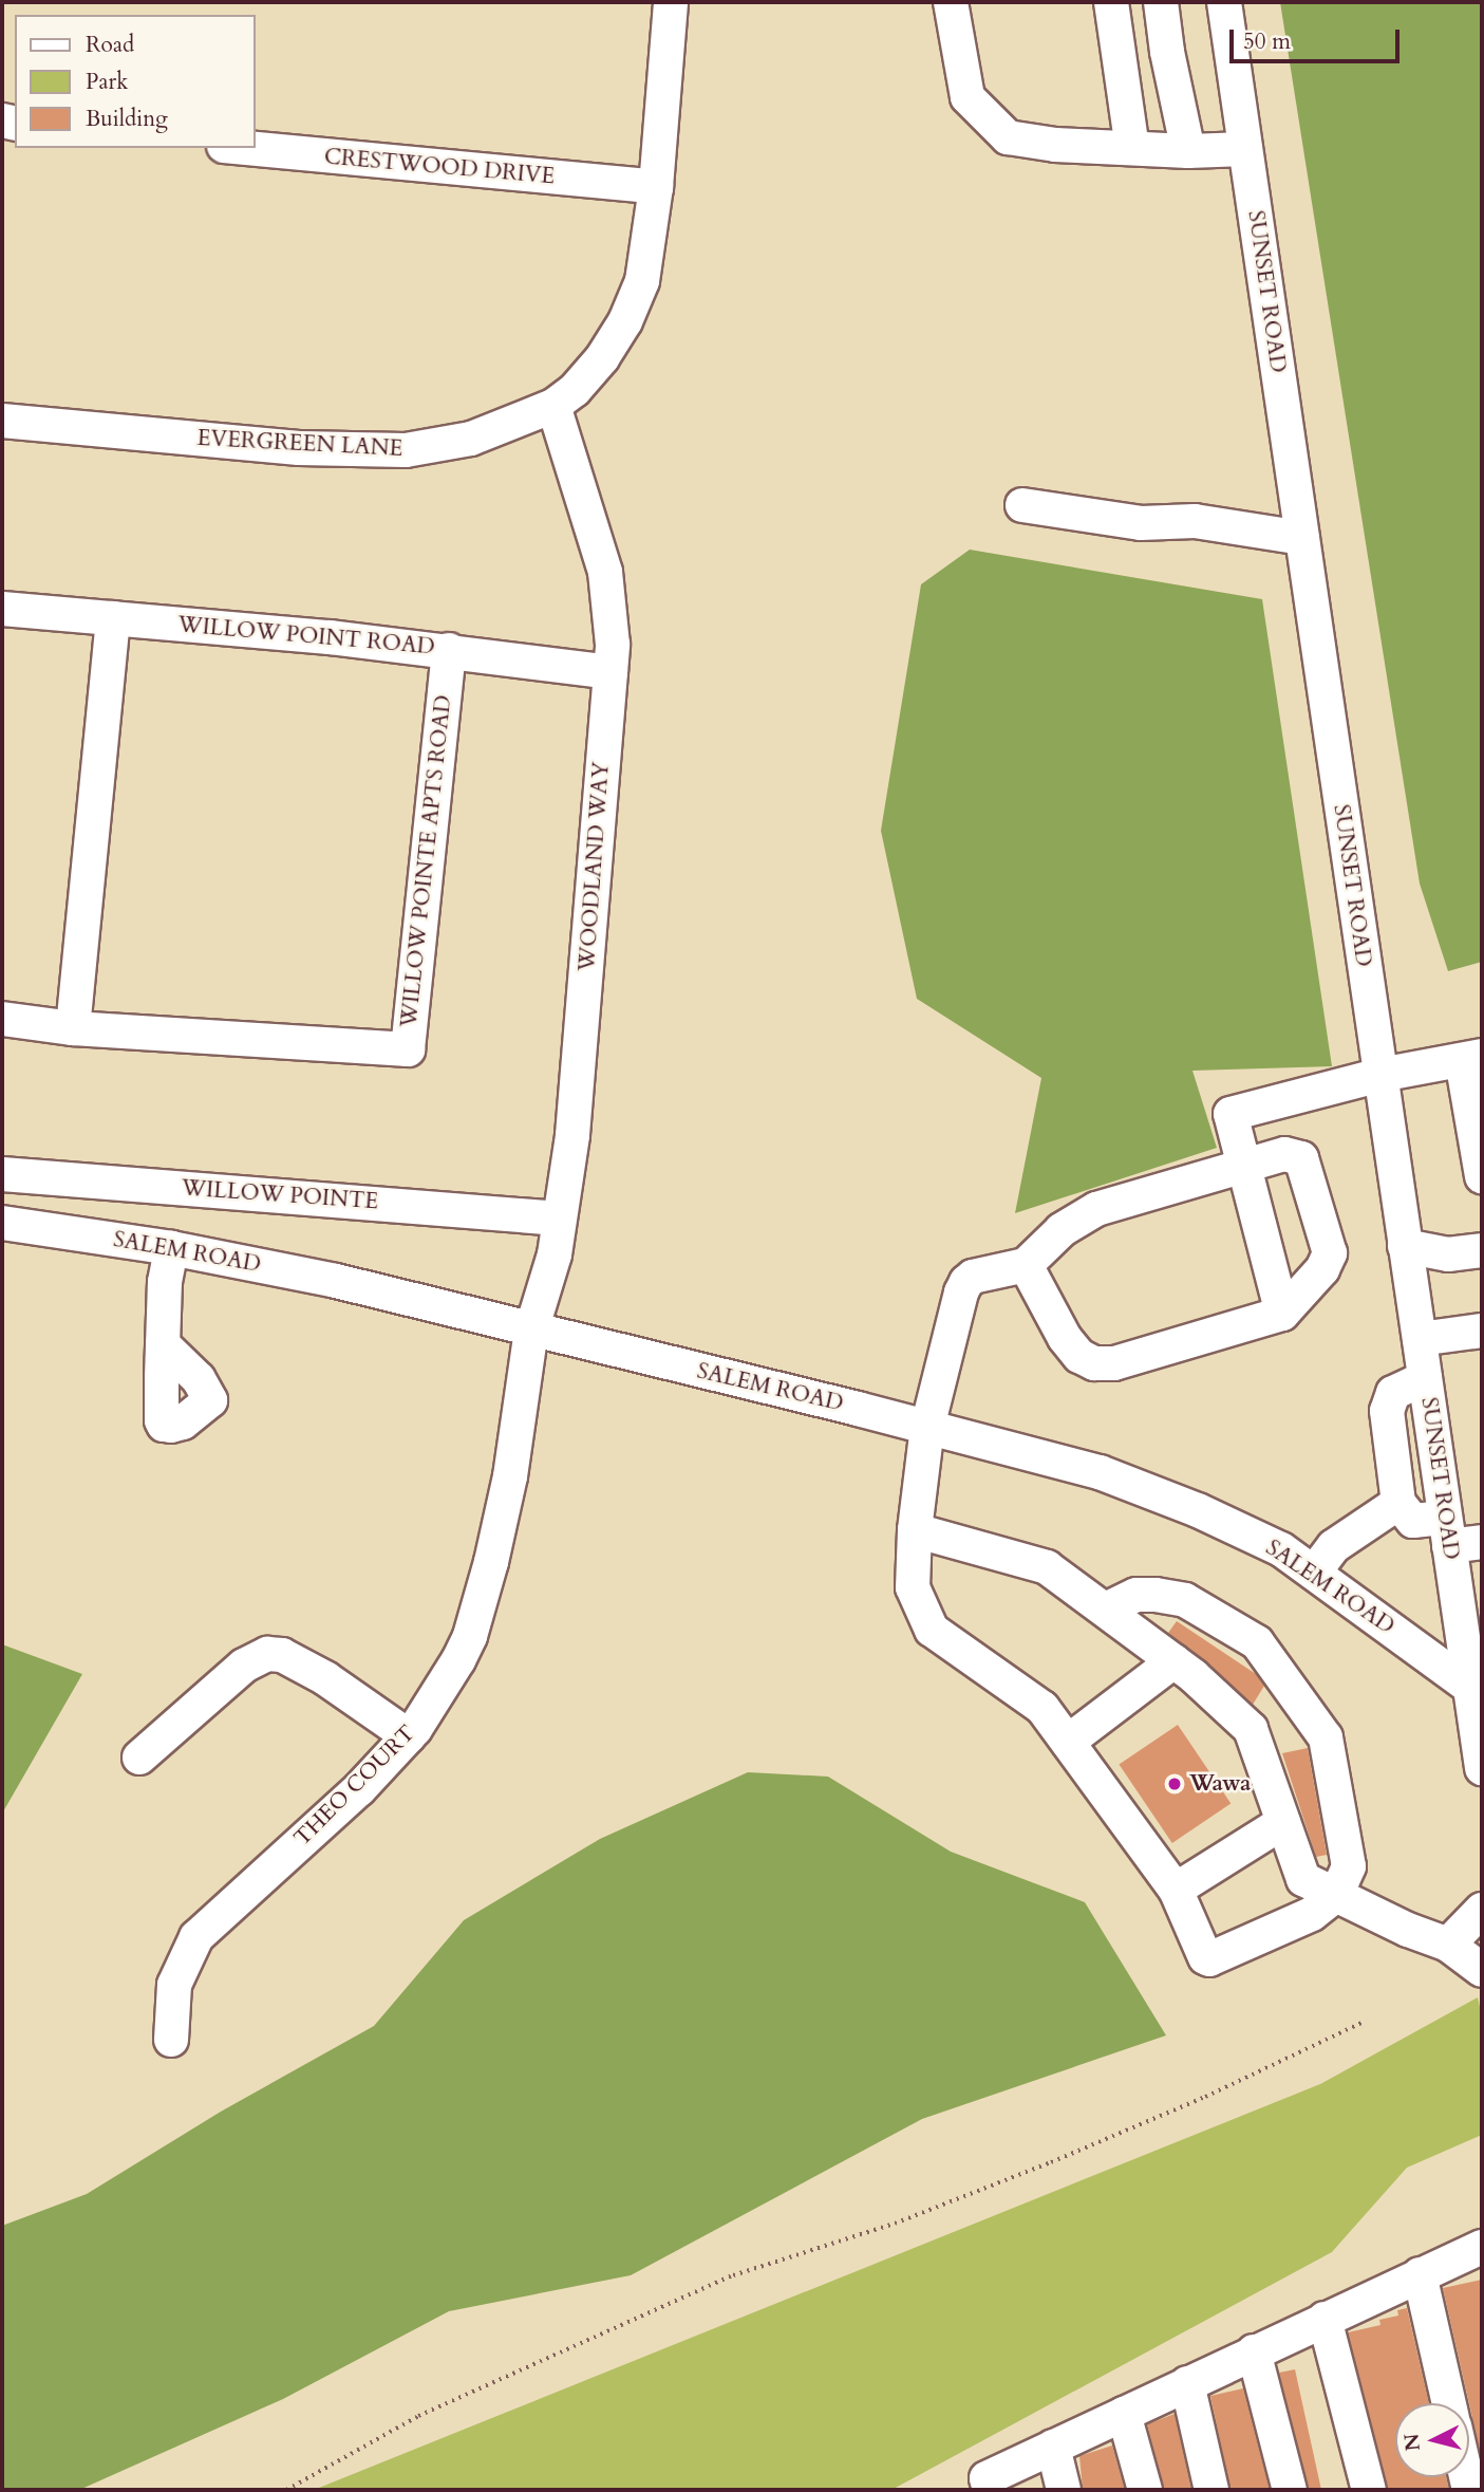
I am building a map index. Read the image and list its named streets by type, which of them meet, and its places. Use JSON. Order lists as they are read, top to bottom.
{
  "streets": {
    "street": [
      "CRESTWOOD DRIVE",
      "SUNSET ROAD",
      "EVERGREEN LANE",
      "WILLOW POINT ROAD",
      "WILLOW POINTE APTS ROAD",
      "WOODLAND WAY",
      "WILLOW POINTE",
      "SALEM ROAD",
      "THEO COURT"
    ]
  },
  "crossings": [
    ["CRESTWOOD DRIVE", "EVERGREEN LANE"],
    ["SUNSET ROAD", "SALEM ROAD"],
    ["EVERGREEN LANE", "WOODLAND WAY"],
    ["WILLOW POINT ROAD", "WILLOW POINTE APTS ROAD"],
    ["WILLOW POINT ROAD", "WOODLAND WAY"],
    ["WOODLAND WAY", "WILLOW POINTE"],
    ["WOODLAND WAY", "SALEM ROAD"],
    ["WOODLAND WAY", "THEO COURT"],
    ["SALEM ROAD", "THEO COURT"]
  ],
  "places": ["Wawa"],
  "legend": ["Road", "Park", "Building"],
  "scale_bar": "50 m",
  "north": "left"
}
